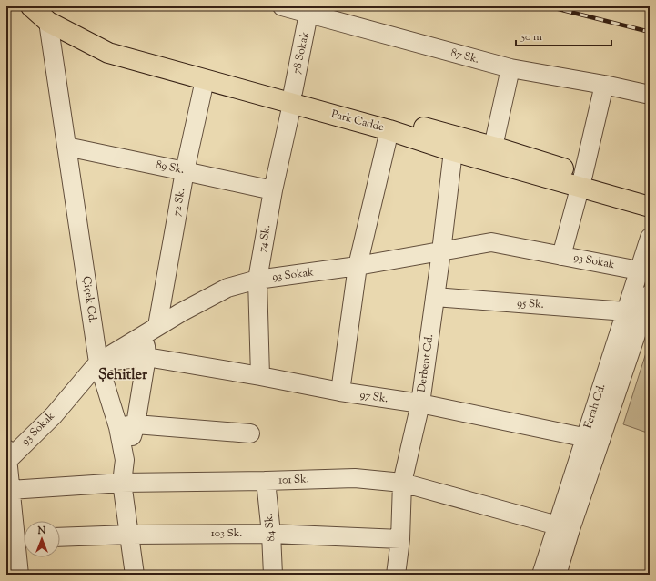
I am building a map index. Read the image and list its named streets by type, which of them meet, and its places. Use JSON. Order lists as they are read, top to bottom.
{
  "streets": {
    "main road": ["Park Cadde"],
    "street": [
      "78 Sokak",
      "87 Sk.",
      "89 Sk.",
      "72 Sk.",
      "74 Sk.",
      "93 Sokak",
      "Çiçek Cd.",
      "95 Sk.",
      "Derbent Cd.",
      "97 Sk.",
      "Ferah Cd.",
      "101 Sk.",
      "84 Sk.",
      "103 Sk."
    ]
  },
  "crossings": [
    ["78 Sokak", "87 Sk."],
    ["78 Sokak", "Park Cadde"],
    ["78 Sokak", "74 Sk."],
    ["Park Cadde", "72 Sk."],
    ["Park Cadde", "74 Sk."],
    ["Park Cadde", "Çiçek Cd."],
    ["Park Cadde", "Derbent Cd."],
    ["89 Sk.", "72 Sk."],
    ["89 Sk.", "74 Sk."],
    ["89 Sk.", "Çiçek Cd."],
    ["72 Sk.", "93 Sokak"],
    ["72 Sk.", "Çiçek Cd."],
    ["72 Sk.", "97 Sk."],
    ["74 Sk.", "93 Sokak"],
    ["74 Sk.", "97 Sk."],
    ["93 Sokak", "Çiçek Cd."],
    ["93 Sokak", "Derbent Cd."],
    ["93 Sokak", "97 Sk."],
    ["93 Sokak", "Ferah Cd."],
    ["Çiçek Cd.", "97 Sk."],
    ["Çiçek Cd.", "101 Sk."],
    ["Çiçek Cd.", "103 Sk."],
    ["95 Sk.", "Derbent Cd."],
    ["95 Sk.", "Ferah Cd."],
    ["Derbent Cd.", "97 Sk."],
    ["Derbent Cd.", "101 Sk."],
    ["Derbent Cd.", "103 Sk."],
    ["97 Sk.", "Ferah Cd."],
    ["Ferah Cd.", "101 Sk."],
    ["101 Sk.", "84 Sk."],
    ["84 Sk.", "103 Sk."]
  ],
  "districts": ["Şehitler"],
  "scale_bar": "50 m",
  "north": "top"
}
